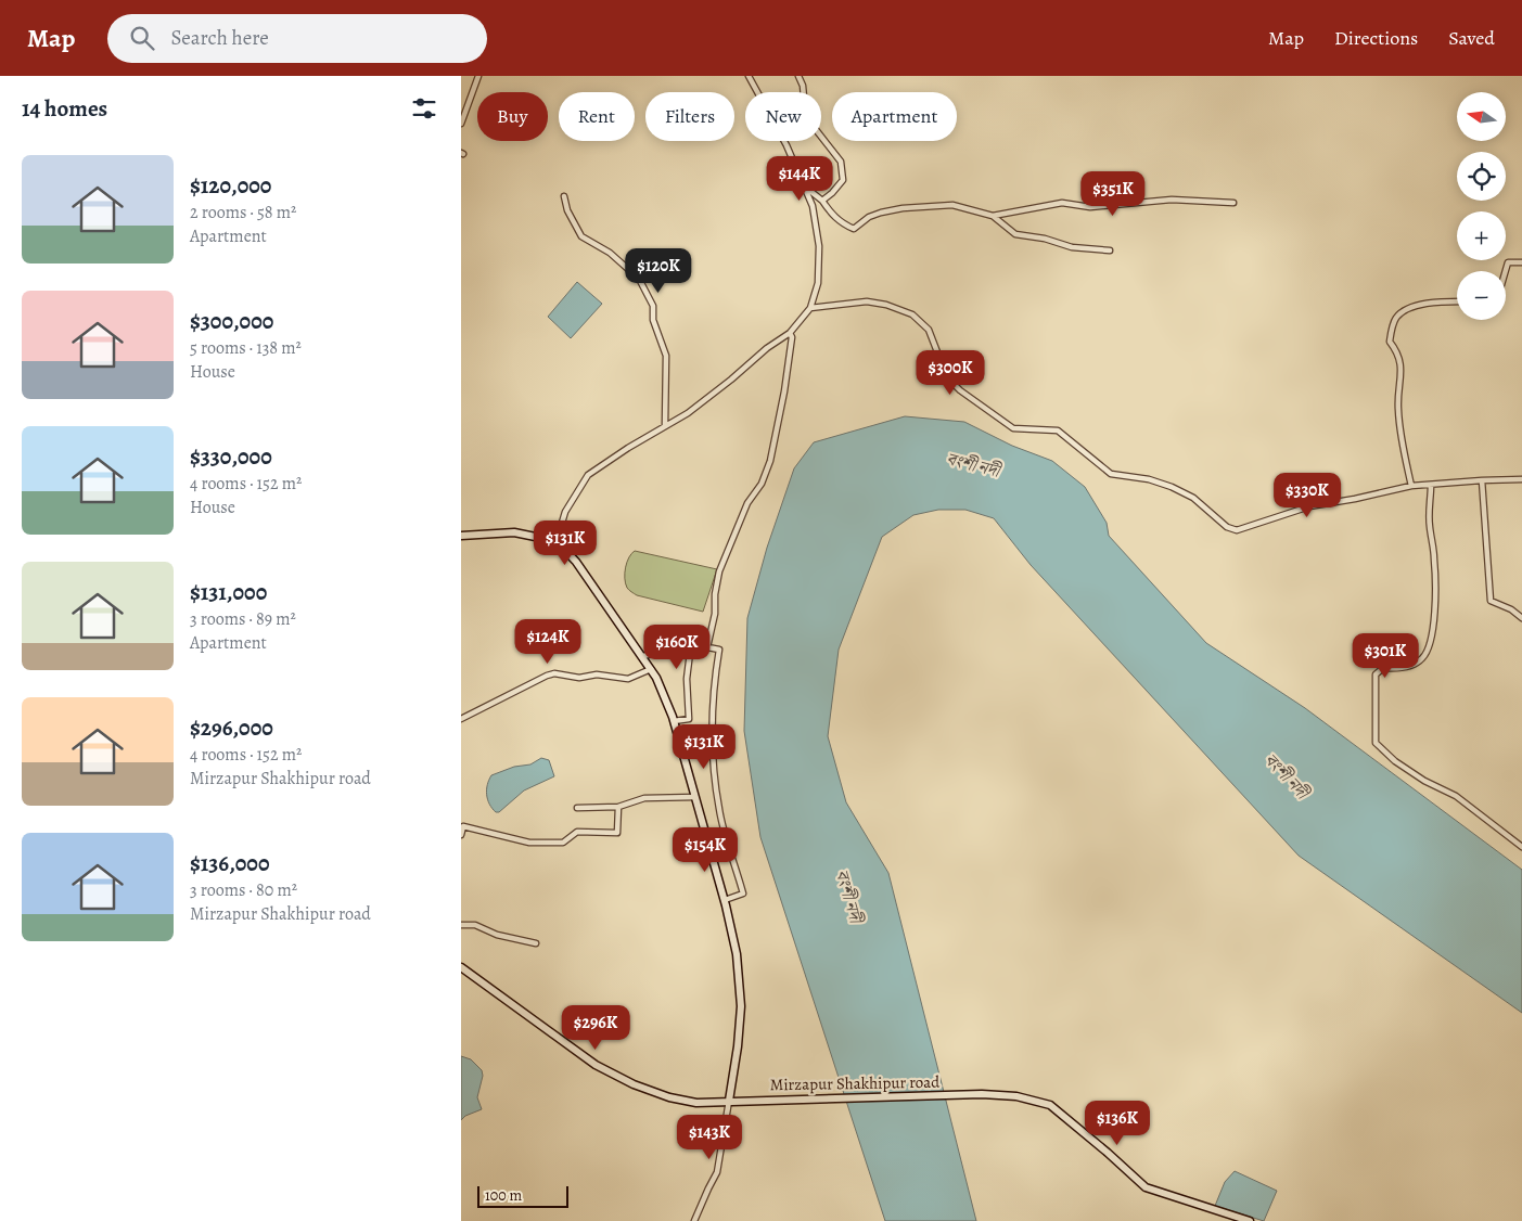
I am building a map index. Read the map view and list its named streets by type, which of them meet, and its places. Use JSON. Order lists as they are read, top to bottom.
{
  "streets": {
    "main road": ["Mirzapur Shakhipur road"]
  },
  "water": ["বংশী নদী"],
  "scale_bar": "100 m",
  "north": "left",
  "page": {
    "header": "Map",
    "search": "Search here",
    "nav": ["Map", "Directions", "Saved"],
    "heading": "14 homes",
    "map_buttons": ["+", "−"],
    "chip": [
      "Buy",
      "Rent",
      "Filters",
      "New",
      "Apartment"
    ],
    "list": [
      {
        "name": "$120,000",
        "note": "2 rooms · 58 m² · Apartment"
      },
      {
        "name": "$300,000",
        "note": "5 rooms · 138 m² · House"
      },
      {
        "name": "$330,000",
        "note": "4 rooms · 152 m² · House"
      },
      {
        "name": "$131,000",
        "note": "3 rooms · 89 m² · Apartment"
      },
      {
        "name": "$296,000",
        "note": "4 rooms · 152 m² · Mirzapur Shakhipur road"
      },
      {
        "name": "$136,000",
        "note": "3 rooms · 80 m² · Mirzapur Shakhipur road"
      }
    ],
    "price": [
      "$144K",
      "$351K",
      "$120K",
      "$300K",
      "$330K",
      "$131K",
      "$124K",
      "$160K",
      "$301K",
      "$131K",
      "$154K",
      "$296K",
      "$136K",
      "$143K"
    ],
    "scale": "100 m"
  }
}
